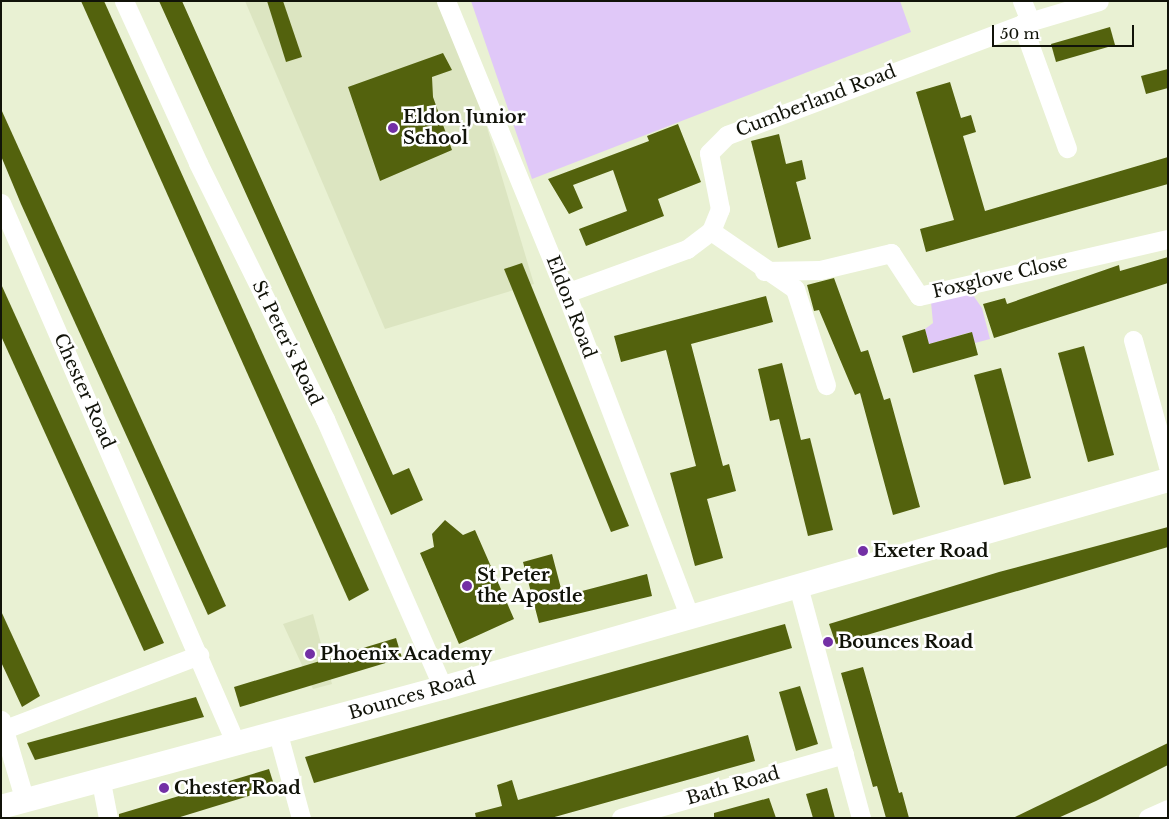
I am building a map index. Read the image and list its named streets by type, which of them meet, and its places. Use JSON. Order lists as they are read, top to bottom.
{
  "streets": {
    "street": [
      "Cumberland Road",
      "Foxglove Close",
      "Eldon Road",
      "St Peter's Road",
      "Chester Road",
      "Bounces Road",
      "Bath Road"
    ]
  },
  "crossings": [
    ["Eldon Road", "Bounces Road"],
    ["St Peter's Road", "Bounces Road"],
    ["Chester Road", "Bounces Road"]
  ],
  "places": [
    "Eldon Junior School",
    "Exeter Road",
    "St Peter the Apostle",
    "Bounces Road",
    "Phoenix Academy",
    "Chester Road"
  ],
  "scale_bar": "50 m"
}
